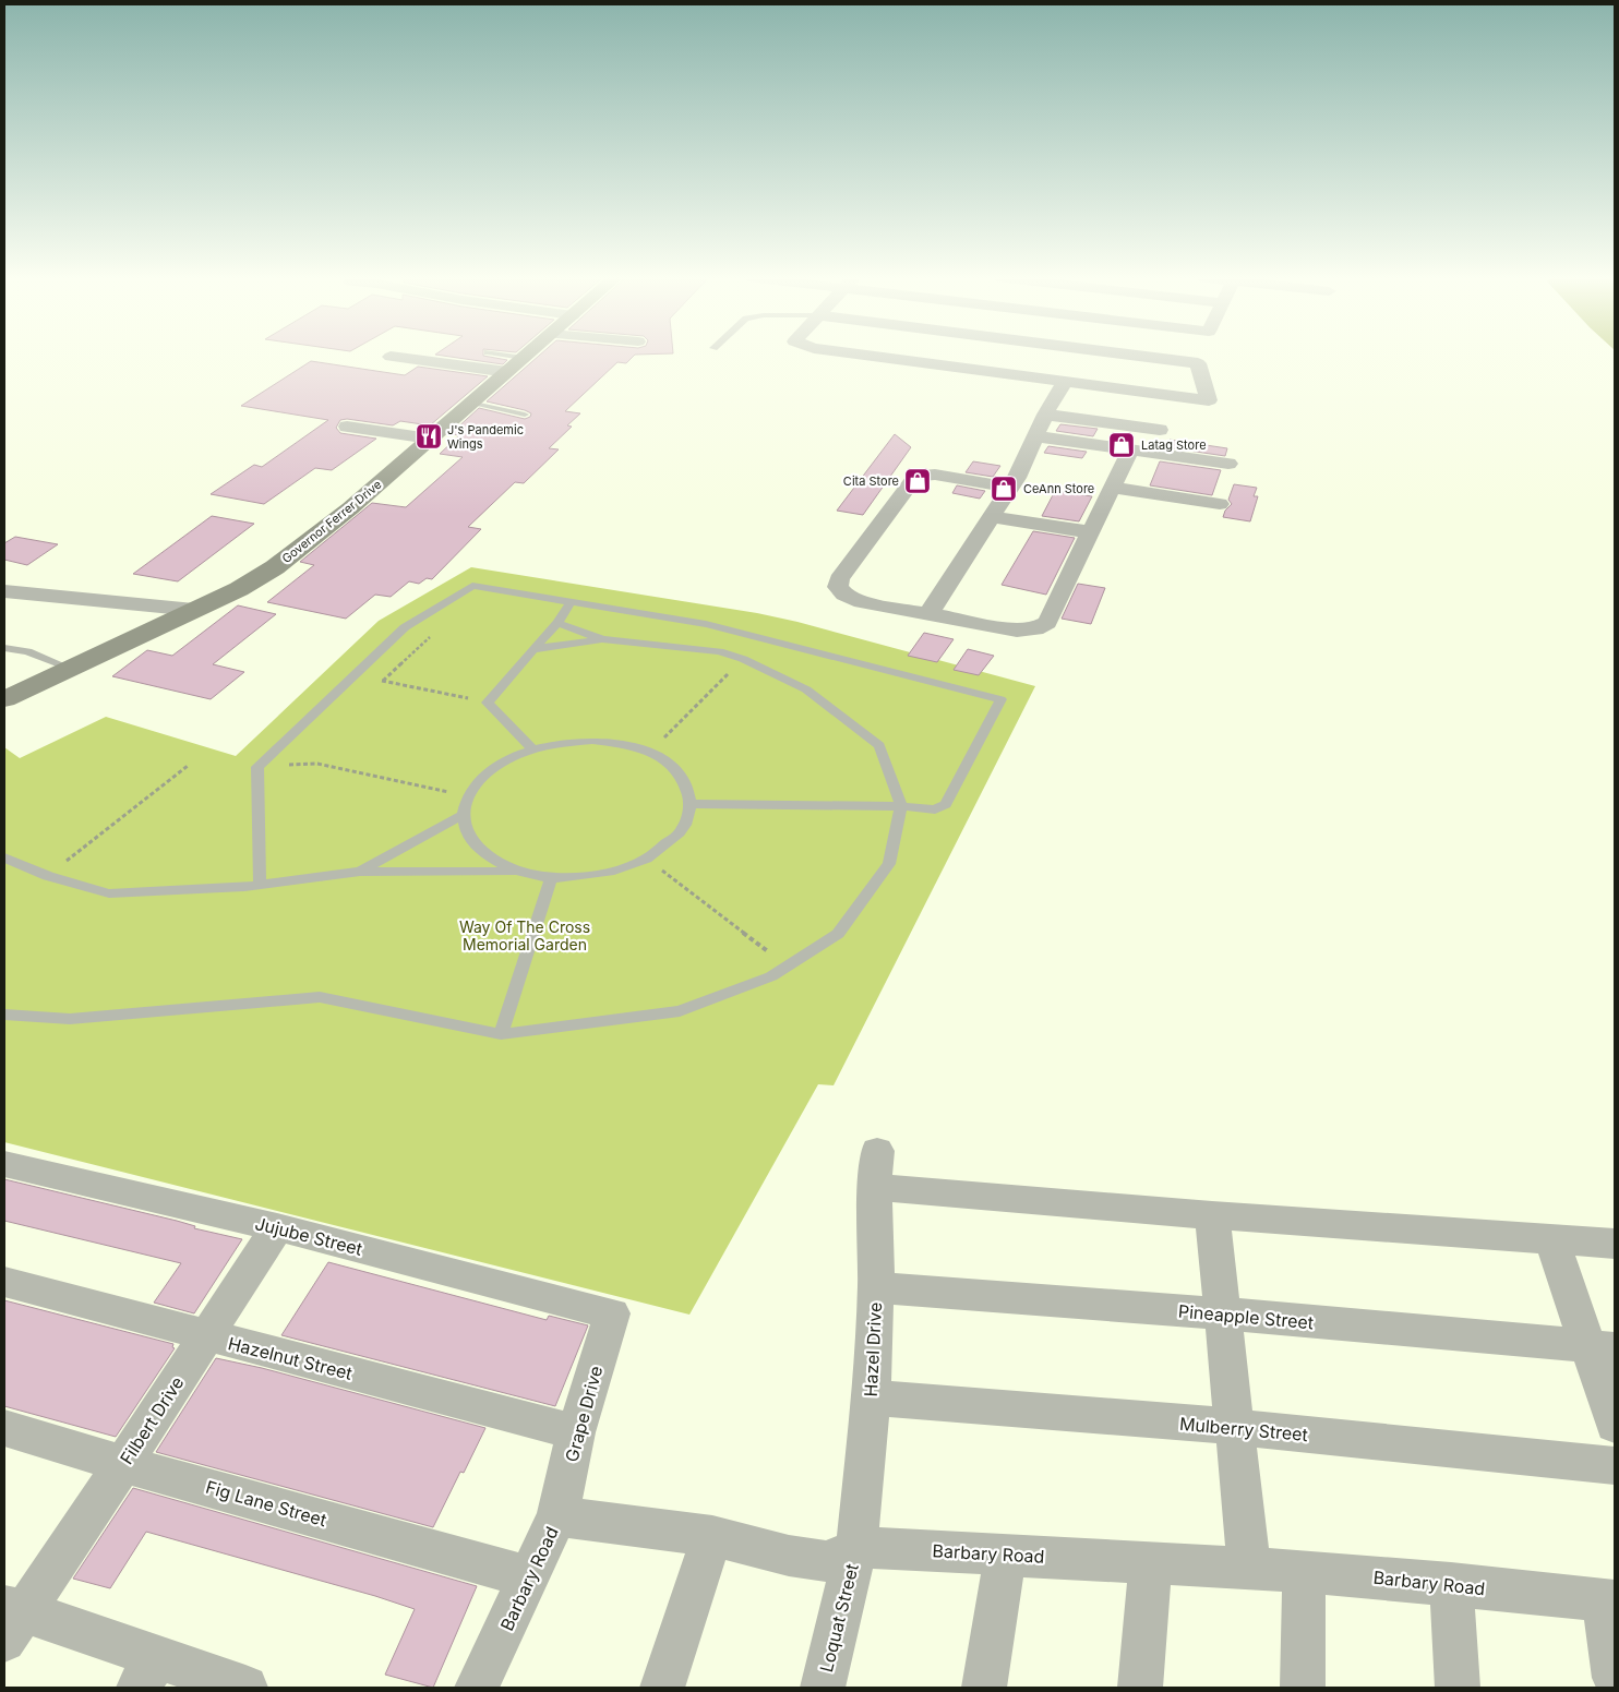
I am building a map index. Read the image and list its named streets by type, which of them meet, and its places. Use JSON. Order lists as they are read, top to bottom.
{
  "streets": {
    "main road": ["Governor Ferrer Drive"],
    "street": [
      "Jujube Street",
      "Pineapple Street",
      "Hazel Drive",
      "Hazelnut Street",
      "Grape Drive",
      "Filbert Drive",
      "Mulberry Street",
      "Fig Lane Street",
      "Barbary Road",
      "Loquat Street"
    ]
  },
  "crossings": [
    ["Jujube Street", "Grape Drive"],
    ["Jujube Street", "Filbert Drive"],
    ["Pineapple Street", "Hazel Drive"],
    ["Hazel Drive", "Mulberry Street"],
    ["Hazel Drive", "Barbary Road"],
    ["Hazel Drive", "Loquat Street"],
    ["Hazelnut Street", "Grape Drive"],
    ["Hazelnut Street", "Filbert Drive"],
    ["Grape Drive", "Barbary Road"],
    ["Filbert Drive", "Fig Lane Street"],
    ["Fig Lane Street", "Barbary Road"],
    ["Barbary Road", "Loquat Street"]
  ],
  "parks": ["Way Of The Cross Memorial Garden"],
  "places": {
    "restaurant": ["J's Pandemic Wings"],
    "shop": ["Latag Store", "Cita Store", "CeAnn Store"]
  }
}
